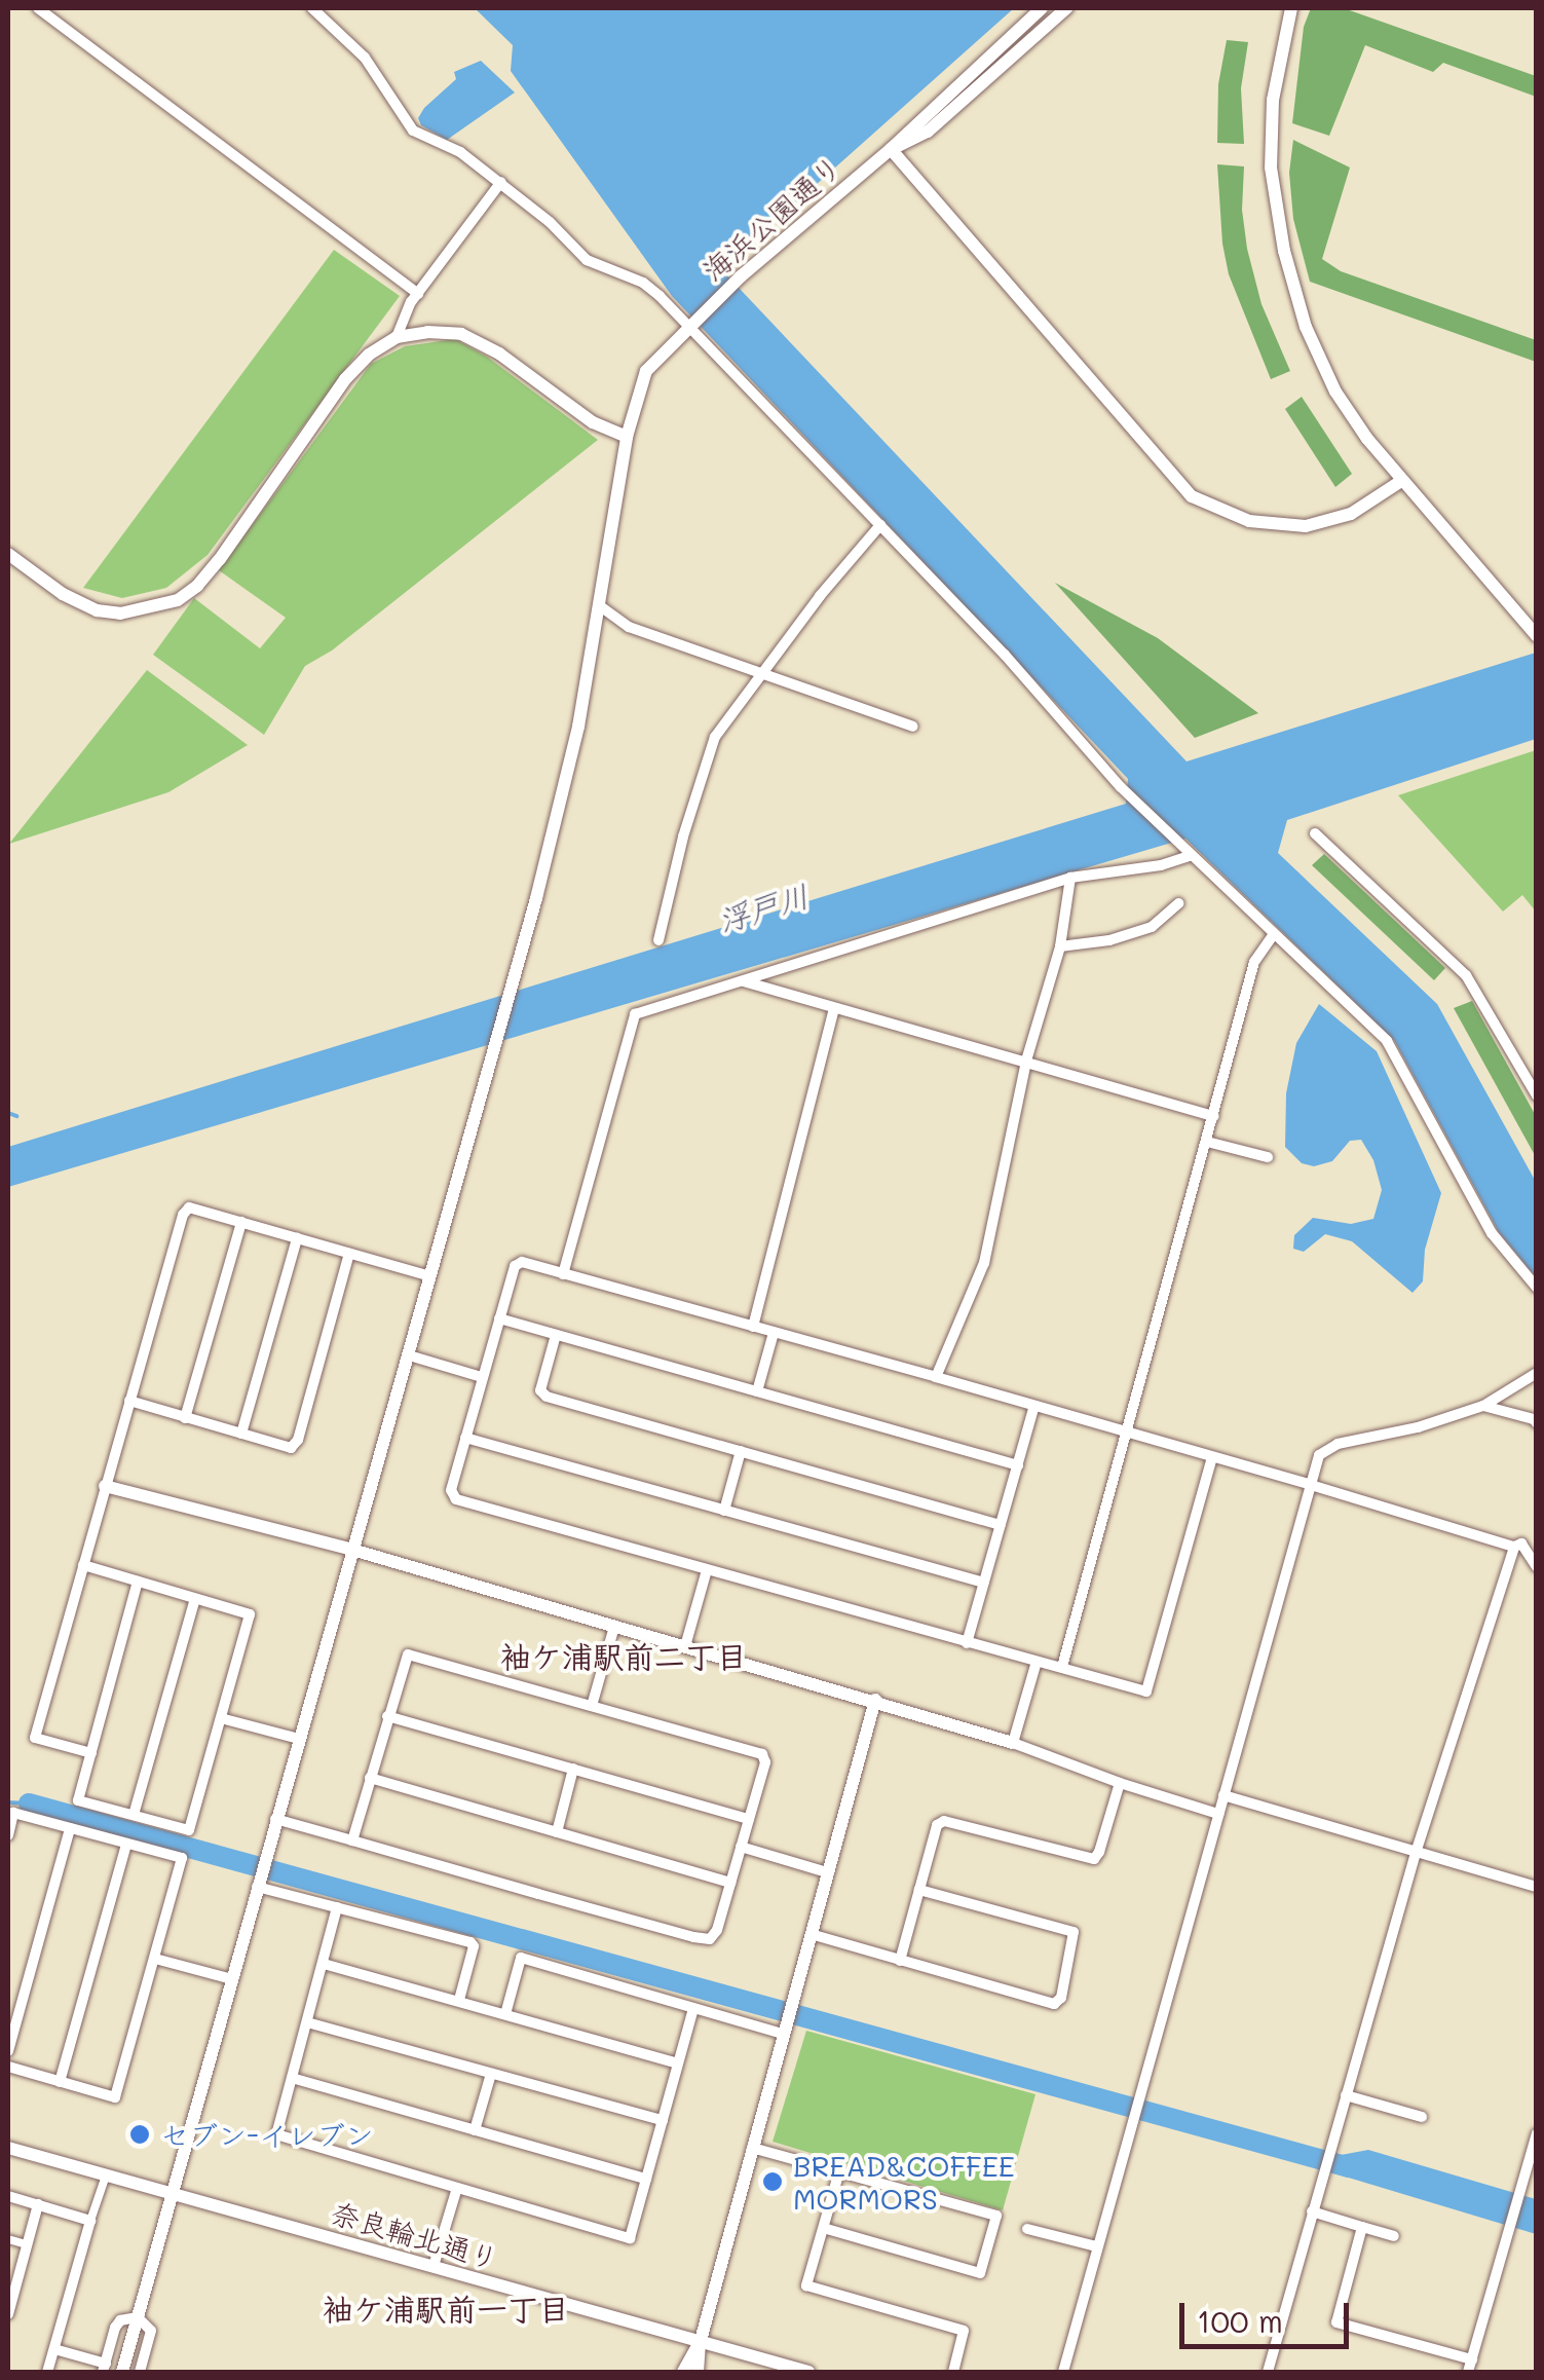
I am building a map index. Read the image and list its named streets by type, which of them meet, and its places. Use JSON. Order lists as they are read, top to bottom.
{
  "streets": {
    "street": ["海浜公園通り", "奈良輪北通り"]
  },
  "crossings": [
    ["海浜公園通り", "奈良輪北通り"]
  ],
  "districts": ["袖ケ浦駅前二丁目", "袖ケ浦駅前一丁目"],
  "water": ["浮戸川"],
  "places": ["セブン-イレブン", "BREAD&COFFEE MORMORS"],
  "scale_bar": "100 m"
}
